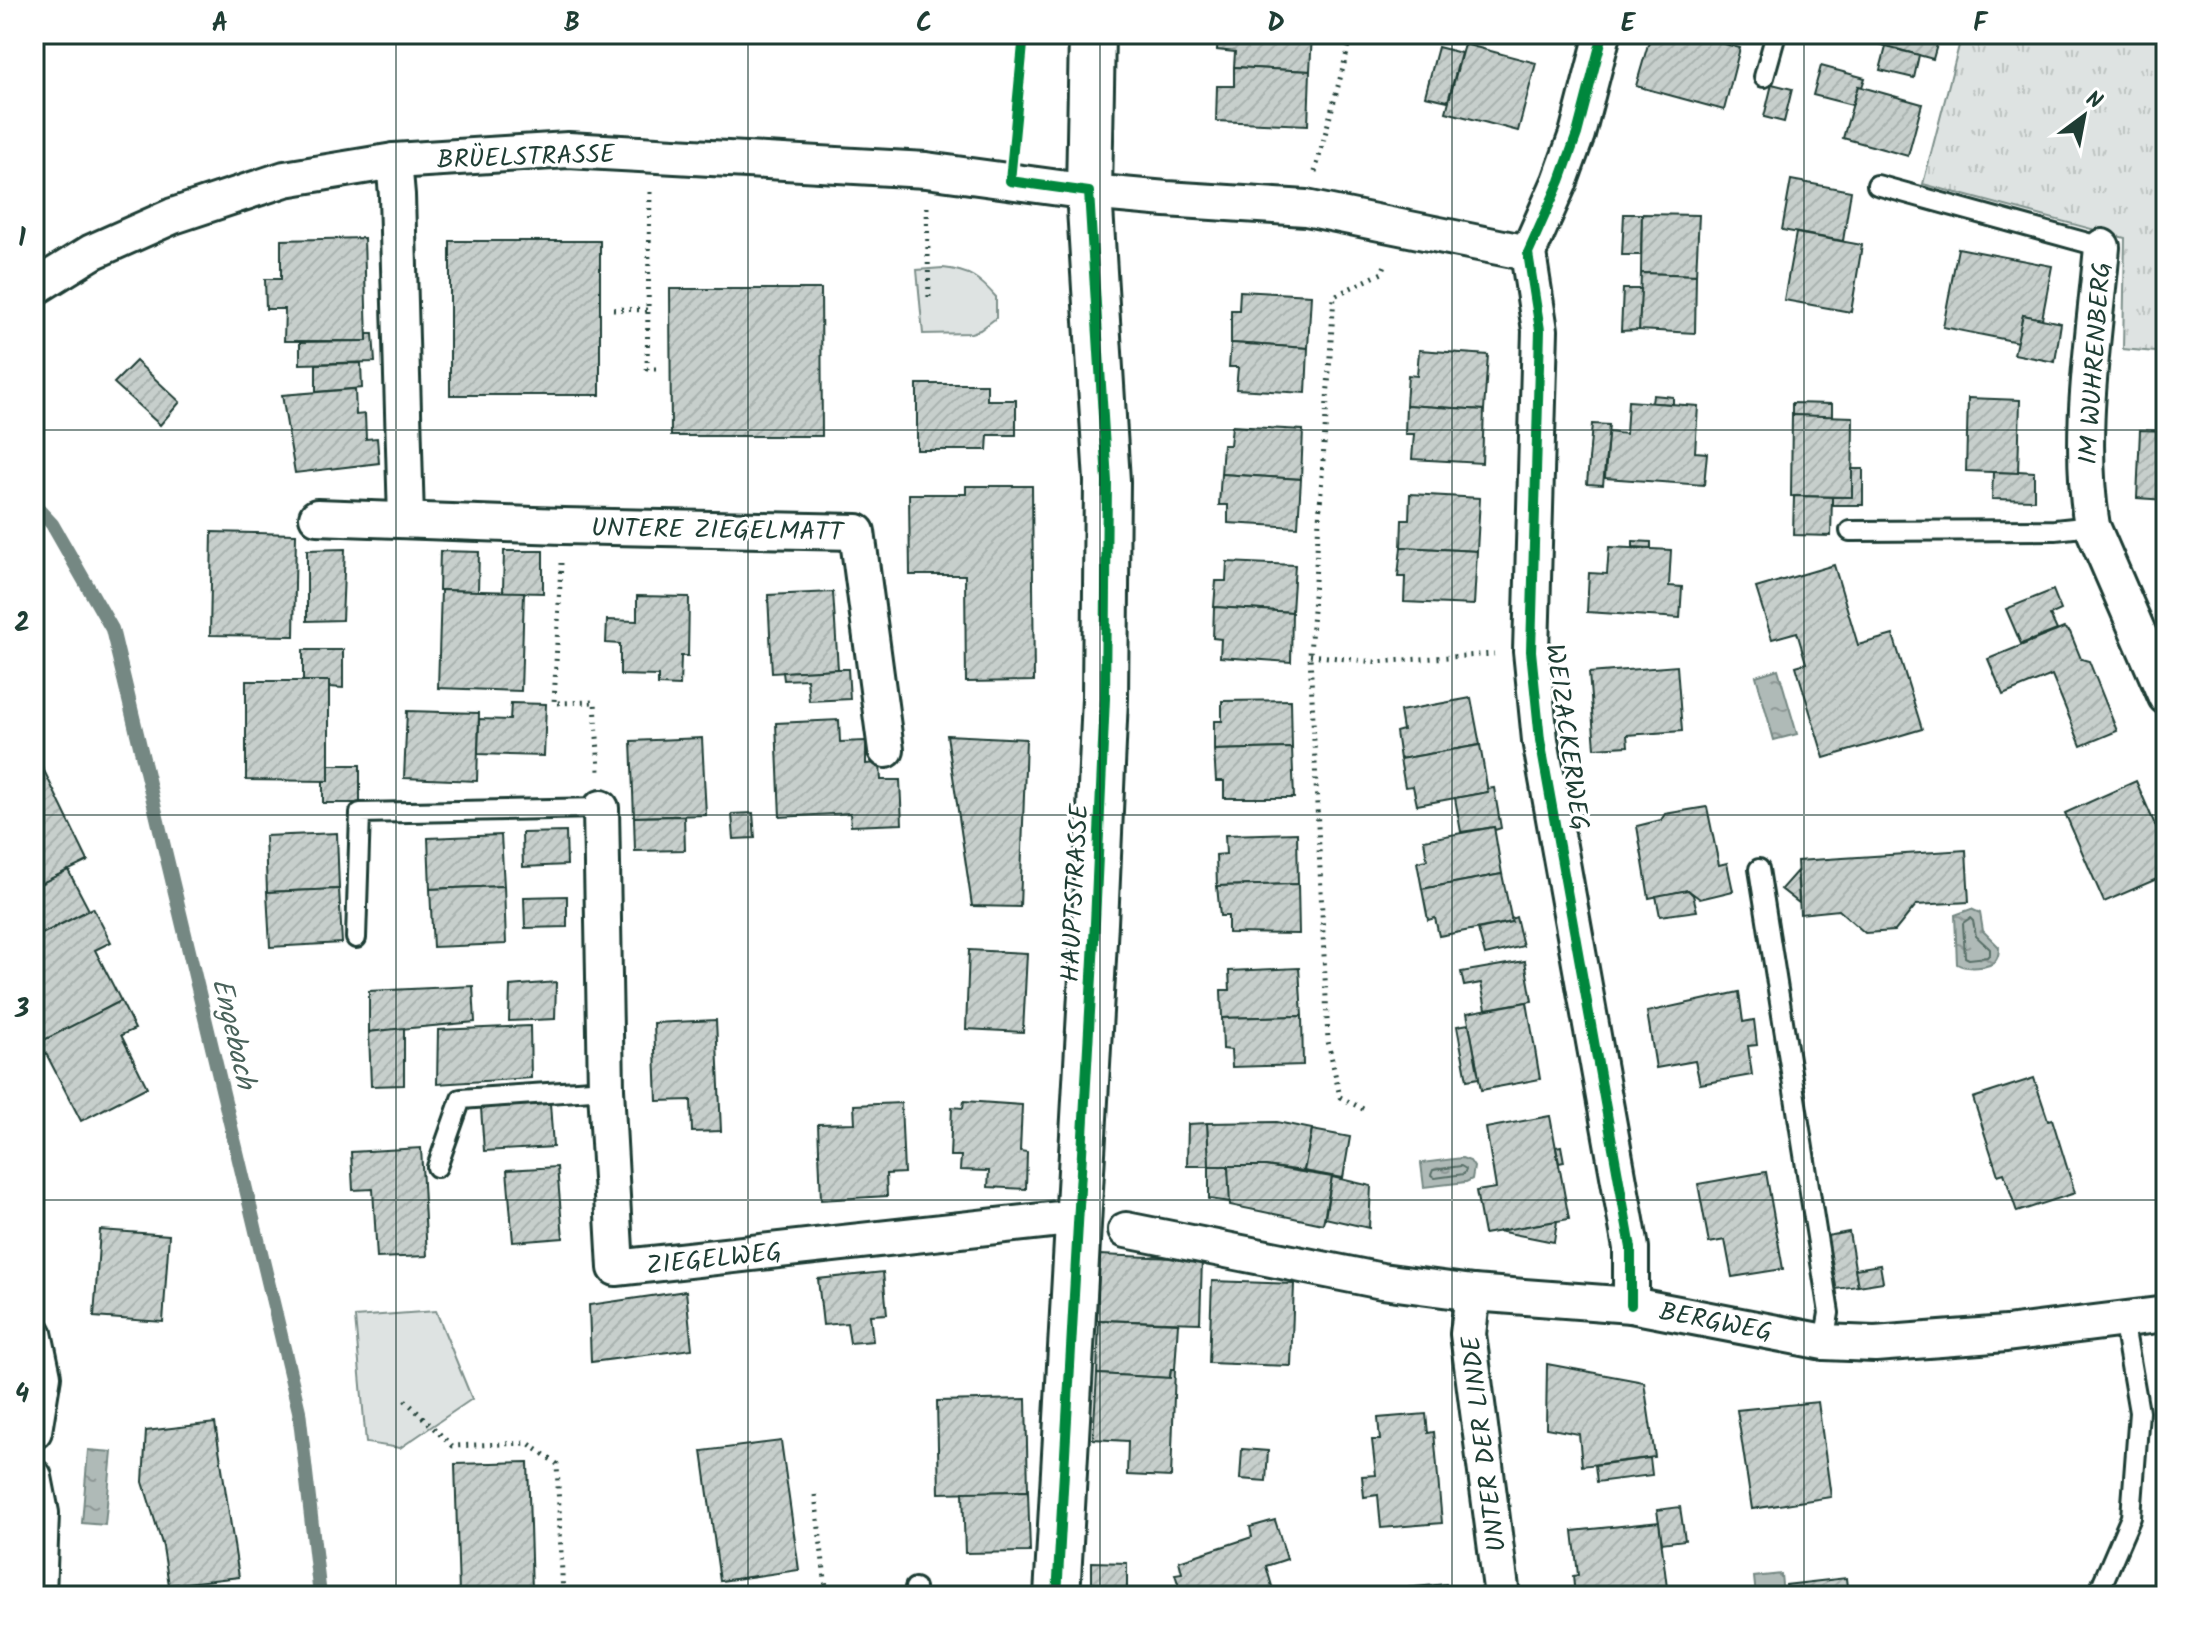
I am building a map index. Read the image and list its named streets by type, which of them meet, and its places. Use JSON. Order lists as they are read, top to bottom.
{
  "streets": {
    "main road": ["HAUPTSTRASSE"],
    "street": [
      "BRÜELSTRASSE",
      "IM WUHRENBERG",
      "UNTERE ZIEGELMATT",
      "WEIZACKERWEG",
      "ZIEGELWEG",
      "BERGWEG",
      "UNTER DER LINDE"
    ]
  },
  "crossings": [
    ["BRÜELSTRASSE", "HAUPTSTRASSE"],
    ["WEIZACKERWEG", "BERGWEG"],
    ["HAUPTSTRASSE", "ZIEGELWEG"],
    ["BERGWEG", "UNTER DER LINDE"]
  ],
  "water": ["Engebach"],
  "north": "top right",
  "grid": {
    "columns": [
      "A",
      "B",
      "C",
      "D",
      "E",
      "F"
    ],
    "rows": [
      "1",
      "2",
      "3",
      "4"
    ]
  }
}
